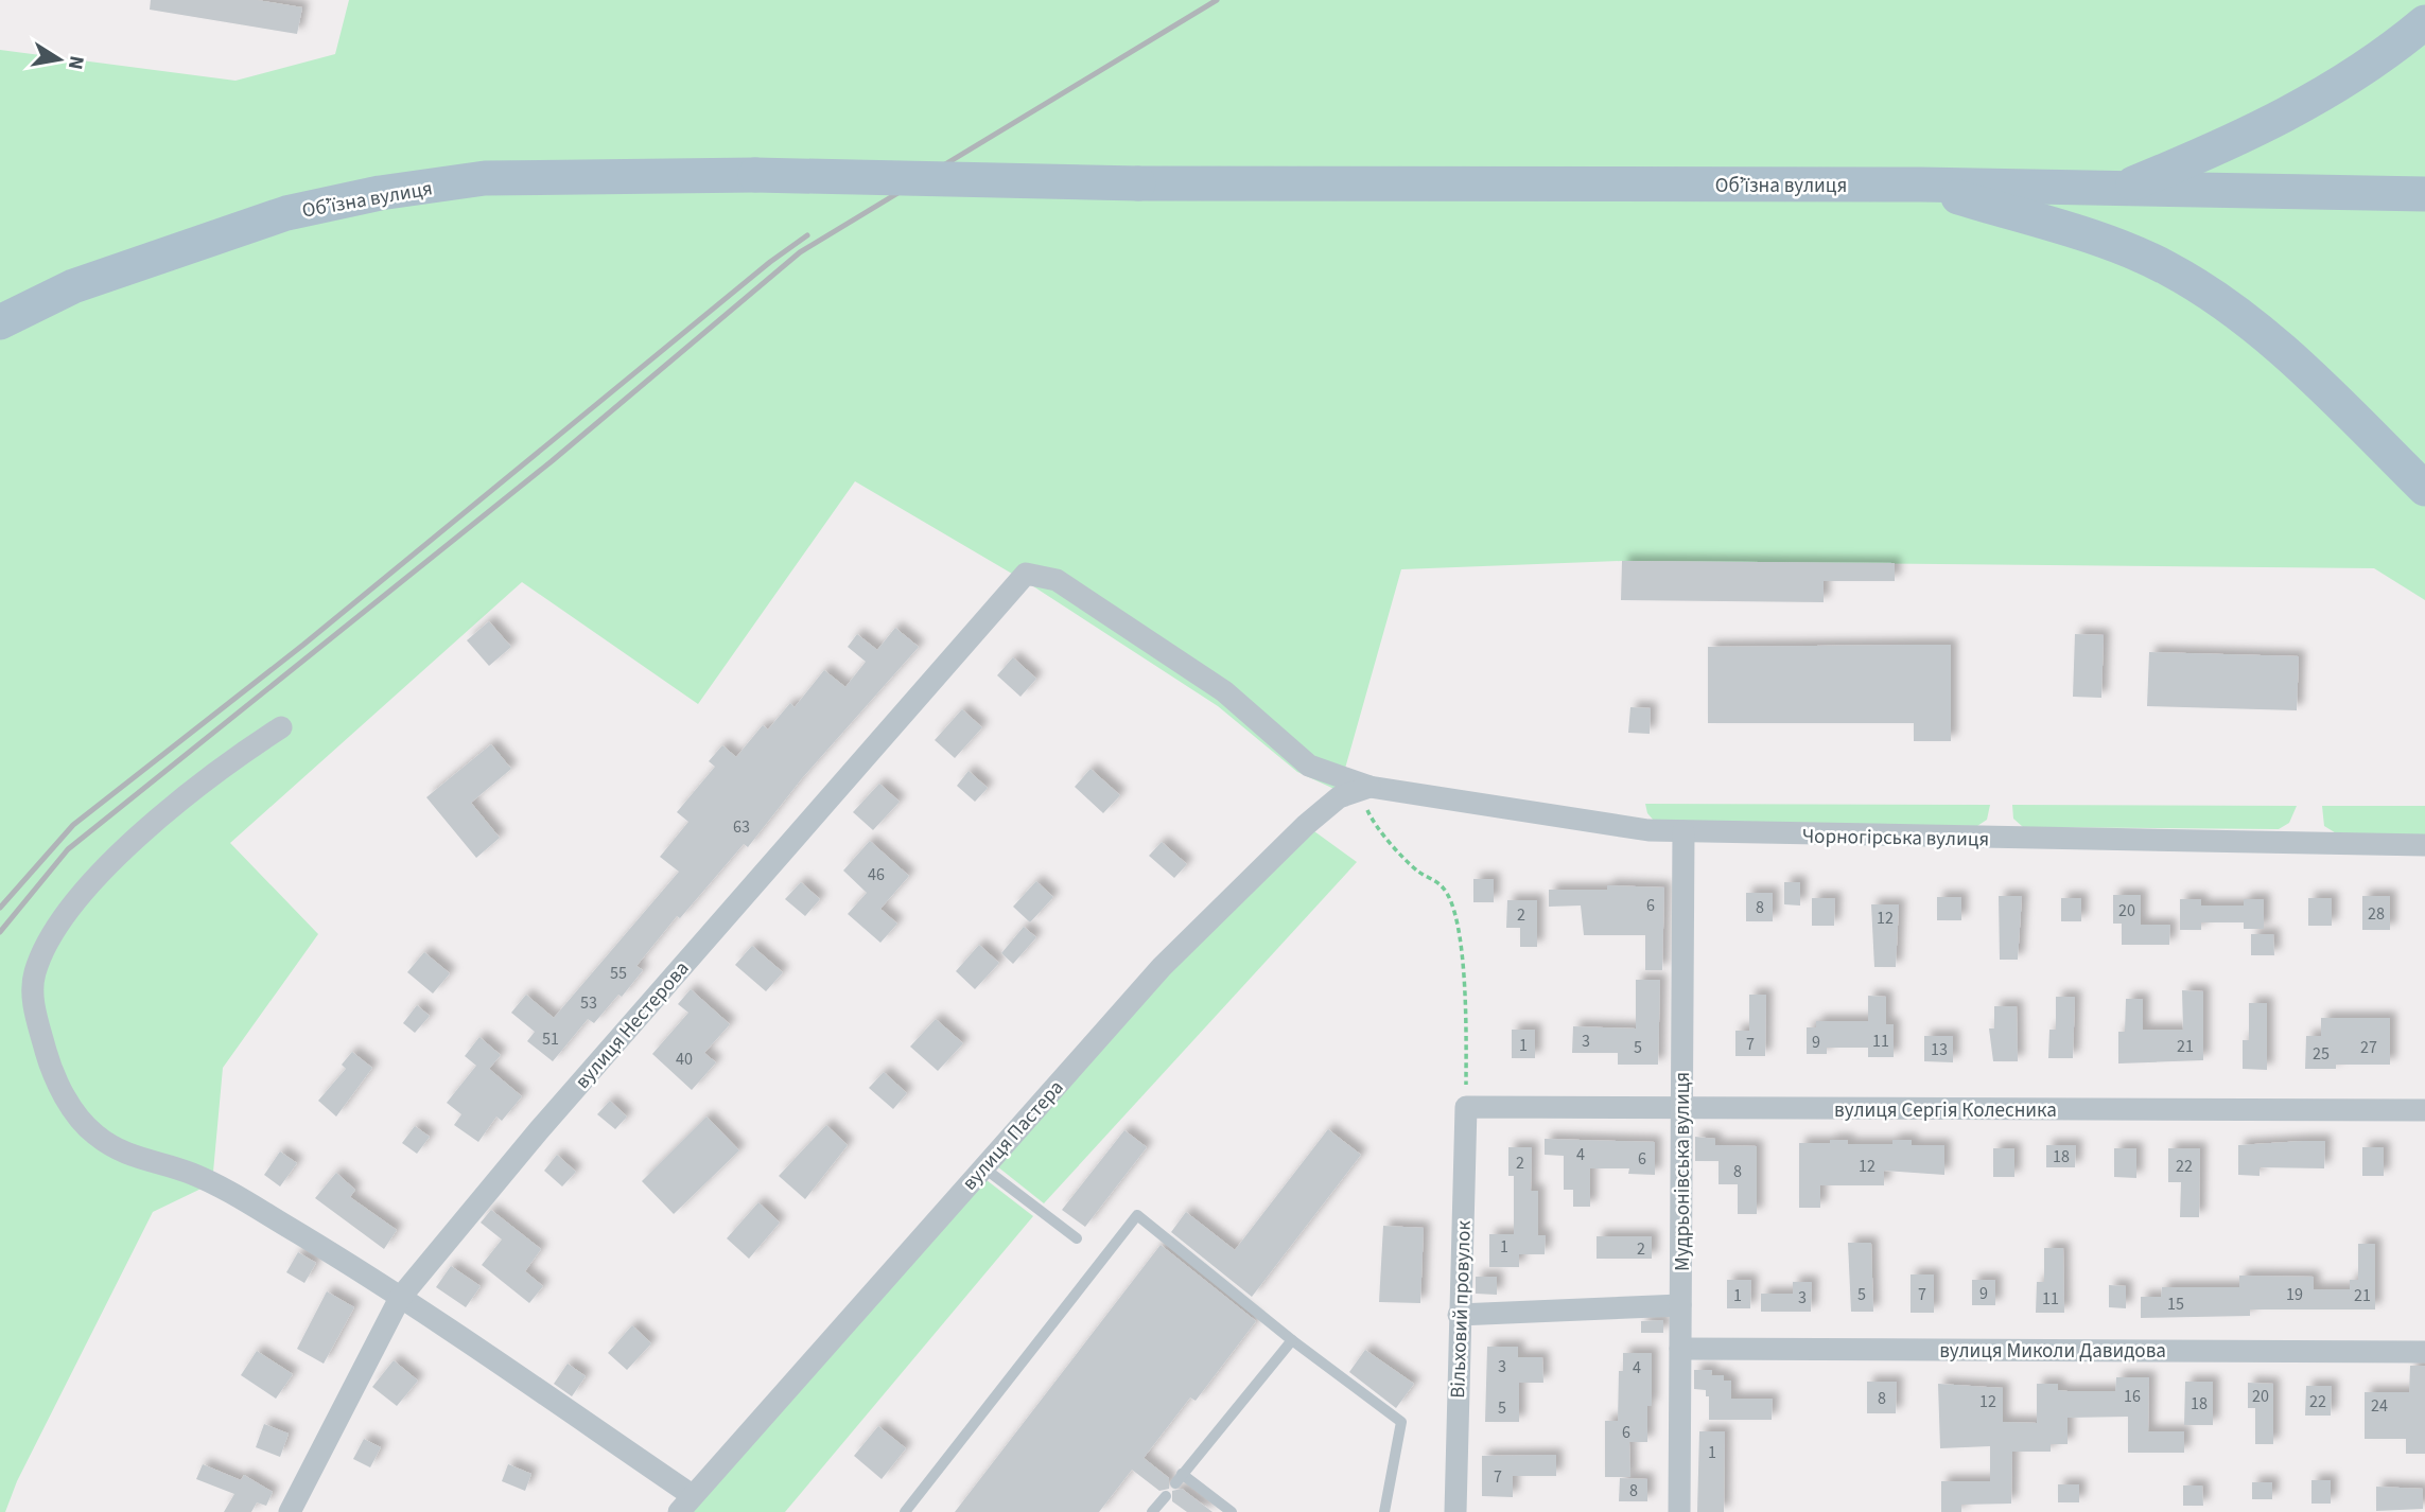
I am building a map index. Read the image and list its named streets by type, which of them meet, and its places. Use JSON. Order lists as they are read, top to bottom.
{
  "streets": {
    "main road": ["Обʼїзна вулиця"],
    "street": [
      "Чорногірська вулиця",
      "вулиця Нестерова",
      "вулиця Сергія Колесника",
      "вулиця Пастера",
      "Мудрьонівська вулиця",
      "Вільховий провулок",
      "вулиця Миколи Давидова"
    ]
  },
  "crossings": [
    ["Чорногірська вулиця", "вулиця Нестерова"],
    ["Чорногірська вулиця", "вулиця Пастера"],
    ["Чорногірська вулиця", "Мудрьонівська вулиця"],
    ["вулиця Сергія Колесника", "Мудрьонівська вулиця"],
    ["вулиця Сергія Колесника", "Вільховий провулок"],
    ["Мудрьонівська вулиця", "вулиця Миколи Давидова"]
  ],
  "house_numbers": [
    "63",
    "46",
    "6",
    "8",
    "20",
    "28",
    "2",
    "12",
    "55",
    "53",
    "51",
    "3",
    "11",
    "9",
    "7",
    "1",
    "21",
    "5",
    "27",
    "13",
    "25",
    "40",
    "4",
    "18",
    "6",
    "2",
    "12",
    "22",
    "8",
    "1",
    "2",
    "9",
    "5",
    "7",
    "19",
    "1",
    "21",
    "3",
    "11",
    "15",
    "3",
    "4",
    "16",
    "20",
    "8",
    "12",
    "22",
    "18",
    "24",
    "5",
    "6",
    "1",
    "7",
    "8"
  ],
  "north": "right"
}
